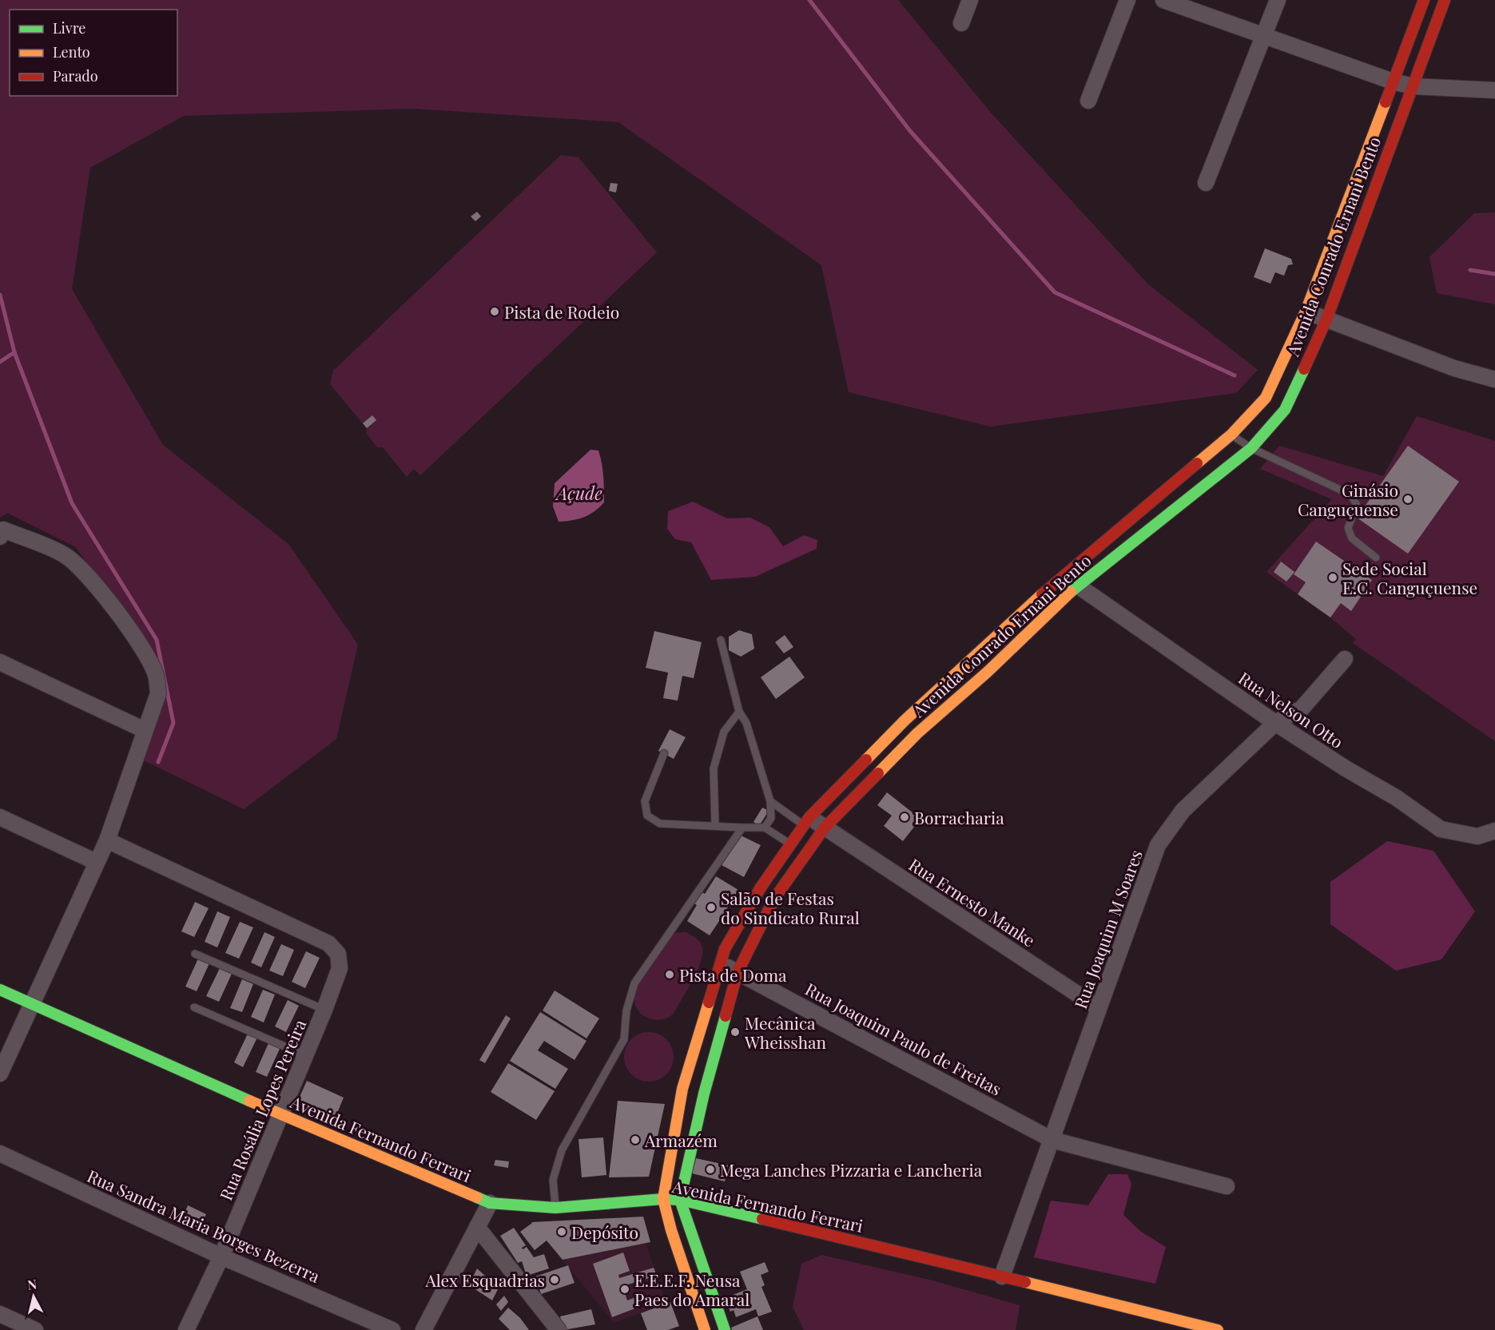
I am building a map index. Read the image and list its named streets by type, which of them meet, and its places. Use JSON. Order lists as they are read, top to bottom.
{
  "streets": {
    "street": [
      "Avenida Conrado Ernani Bento",
      "Rua Nelson Otto",
      "Rua Ernesto Manke",
      "Rua Joaquim M Soares",
      "Rua Joaquim Paulo de Freitas",
      "Rua Rosália Lopes Pereira",
      "Avenida Fernando Ferrari",
      "Rua Sandra Maria Borges Bezerra"
    ]
  },
  "crossings": [
    ["Avenida Conrado Ernani Bento", "Rua Nelson Otto"],
    ["Avenida Conrado Ernani Bento", "Rua Ernesto Manke"],
    ["Avenida Conrado Ernani Bento", "Rua Joaquim Paulo de Freitas"],
    ["Avenida Conrado Ernani Bento", "Avenida Fernando Ferrari"],
    ["Rua Nelson Otto", "Rua Joaquim M Soares"],
    ["Rua Ernesto Manke", "Rua Joaquim M Soares"],
    ["Rua Joaquim M Soares", "Rua Joaquim Paulo de Freitas"],
    ["Rua Joaquim M Soares", "Avenida Fernando Ferrari"],
    ["Rua Rosália Lopes Pereira", "Avenida Fernando Ferrari"],
    ["Rua Rosália Lopes Pereira", "Rua Sandra Maria Borges Bezerra"]
  ],
  "water": ["Açude"],
  "places": [
    "Pista de Rodeio",
    "Ginásio Canguçuense",
    "Sede Social E.C. Canguçuense",
    "Borracharia",
    "Salão de Festas do Sindicato Rural",
    "Pista de Doma",
    "Mecânica Wheisshan",
    "Armazém",
    "Mega Lanches Pizzaria e Lancheria",
    "Depósito",
    "Alex Esquadrias",
    "E.E.E.F. Neusa Paes do Amaral"
  ],
  "legend": ["Livre", "Lento", "Parado"],
  "north": "top"
}
